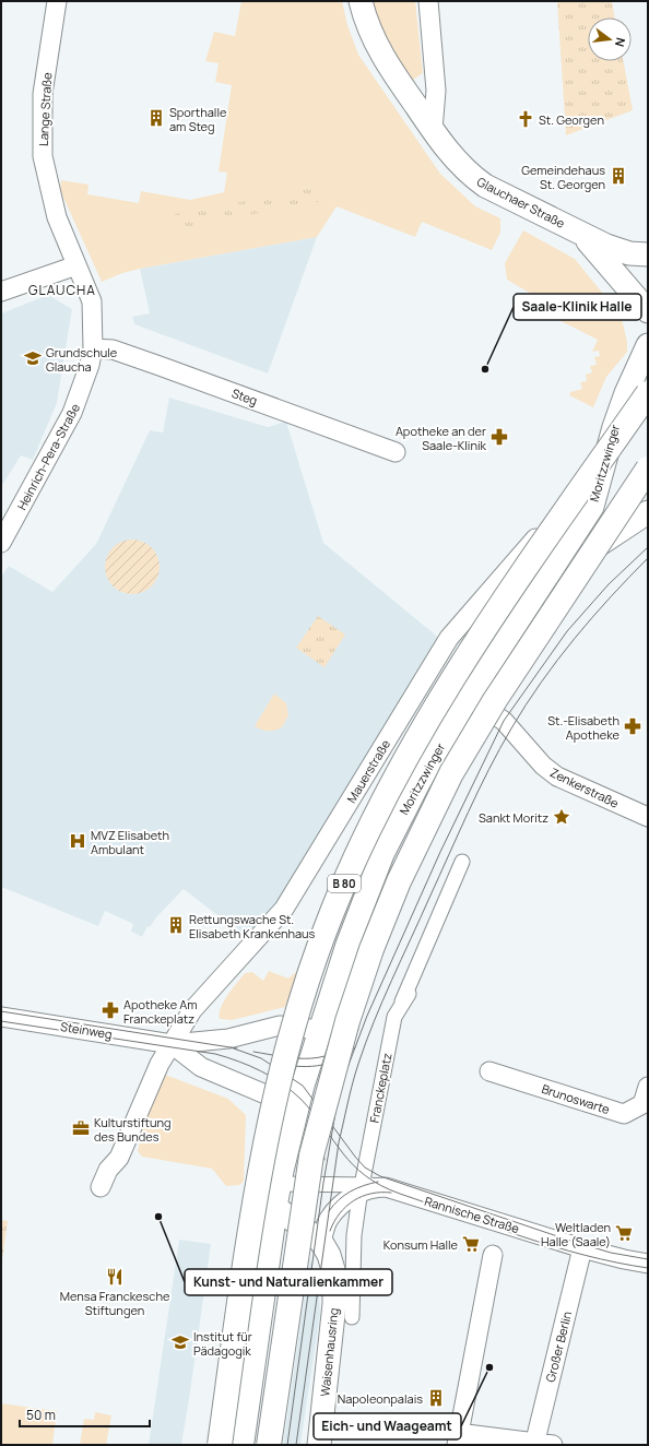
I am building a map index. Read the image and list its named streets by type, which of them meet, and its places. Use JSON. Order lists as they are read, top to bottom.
{
  "streets": {
    "main road": ["B 80"],
    "street": [
      "Lange Straße",
      "Glauchaer Straße",
      "Steg",
      "Heinrich-Pera-Straße",
      "Moritzzwinger",
      "Mauerstraße",
      "Zenkerstraße",
      "Steinweg",
      "Franckeplatz",
      "Brunoswarte",
      "Rannische Straße",
      "Großer Berlin",
      "Waisenhausring"
    ]
  },
  "crossings": [
    ["Lange Straße", "Heinrich-Pera-Straße"],
    ["Steg", "Heinrich-Pera-Straße"],
    ["Moritzzwinger", "Mauerstraße"],
    ["Moritzzwinger", "Zenkerstraße"],
    ["Mauerstraße", "Steinweg"],
    ["Franckeplatz", "Rannische Straße"],
    ["Franckeplatz", "Waisenhausring"],
    ["Rannische Straße", "Großer Berlin"],
    ["Rannische Straße", "Waisenhausring"]
  ],
  "districts": ["GLAUCHA"],
  "places": {
    "building": [
      "Sporthalle am Steg",
      "Gemeindehaus St. Georgen",
      "Rettungswache St. Elisabeth Krankenhaus",
      "Napoleonpalais"
    ],
    "church": ["St. Georgen"],
    "school or university": ["Grundschule Glaucha", "Institut für Pädagogik"],
    "other": ["Saale-Klinik Halle", "Kunst- und Naturalienkammer", "Eich- und Waageamt"],
    "pharmacy": ["Apotheke an der Saale-Klinik", "St.-Elisabeth Apotheke", "Apotheke Am Franckeplatz"],
    "place": ["Sankt Moritz"],
    "hospital": ["MVZ Elisabeth Ambulant"],
    "office": ["Kulturstiftung des Bundes"],
    "supermarket": ["Weltladen Halle (Saale)", "Konsum Halle"],
    "restaurant": ["Mensa Franckesche Stiftungen"]
  },
  "scale_bar": "50 m",
  "north": "right"
}
